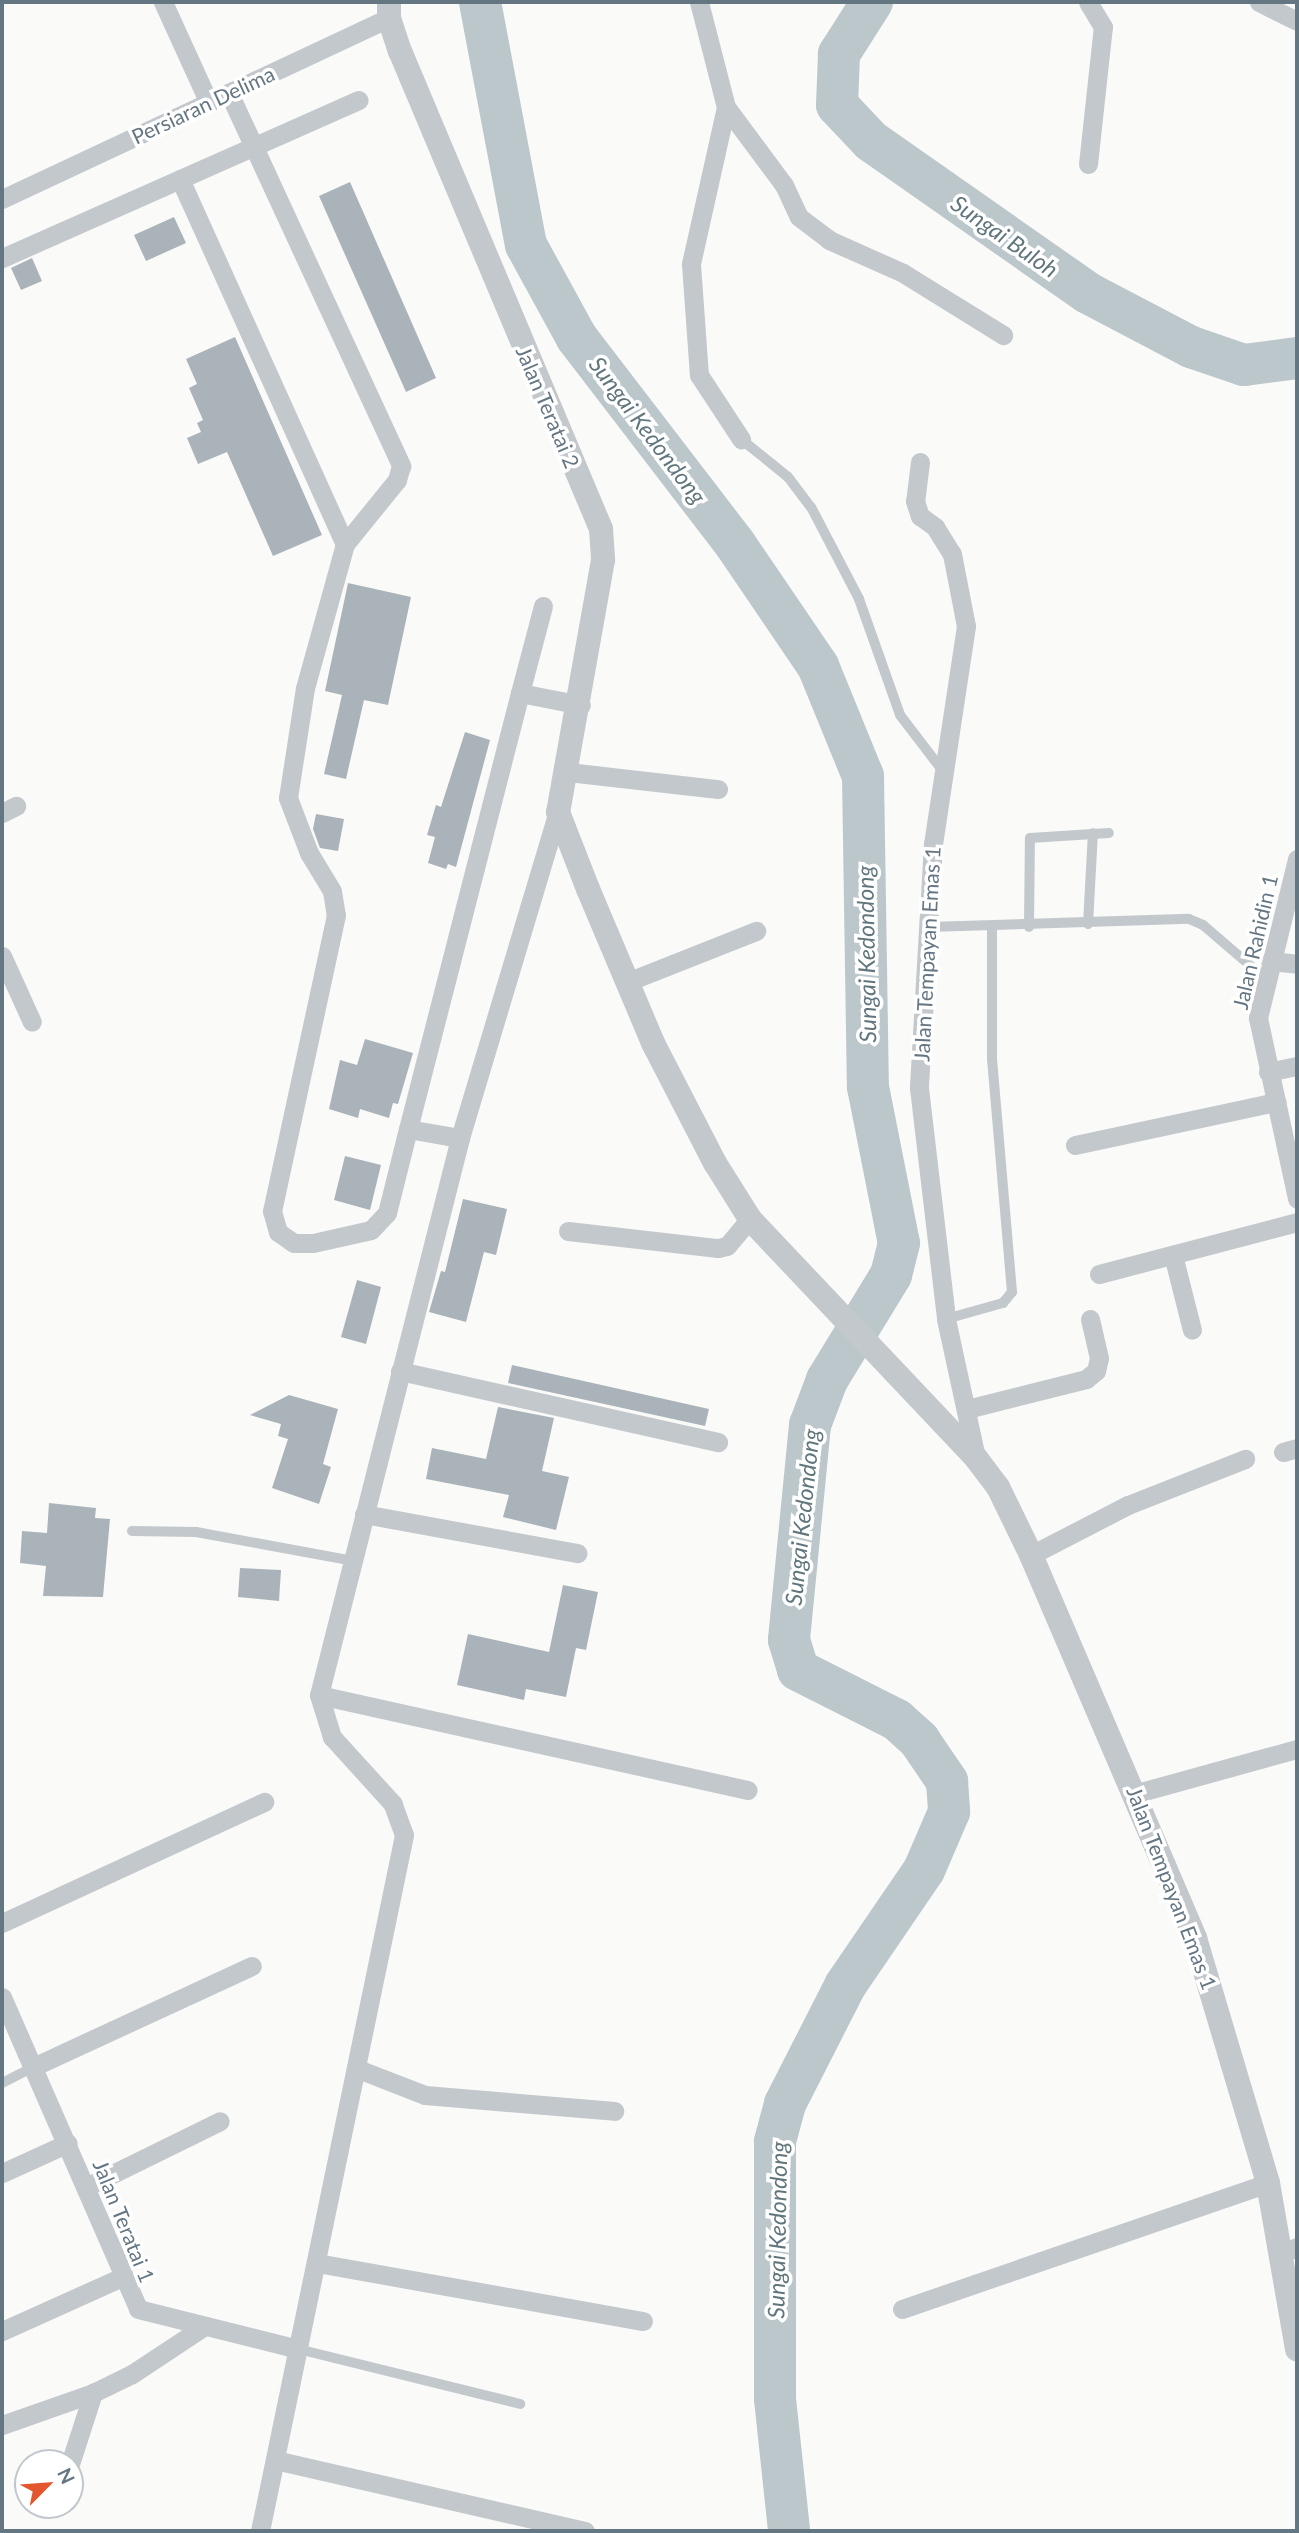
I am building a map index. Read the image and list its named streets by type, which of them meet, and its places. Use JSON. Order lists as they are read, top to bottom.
{
  "streets": {
    "street": [
      "Persiaran Delima",
      "Jalan Teratai 2",
      "Jalan Rahidin 1",
      "Jalan Tempayan Emas 1",
      "Jalan Teratai 1"
    ]
  },
  "crossings": [
    ["Persiaran Delima", "Jalan Teratai 2"],
    ["Jalan Teratai 2", "Jalan Tempayan Emas 1"]
  ],
  "water": ["Sungai Buloh", "Sungai Kedondong"],
  "north": "top right"
}
